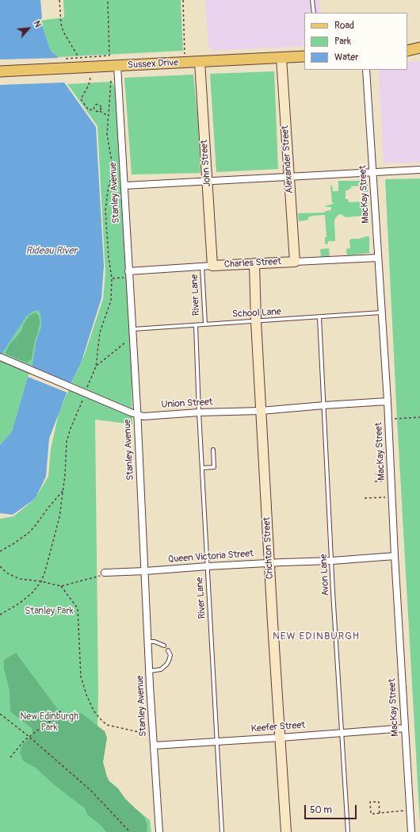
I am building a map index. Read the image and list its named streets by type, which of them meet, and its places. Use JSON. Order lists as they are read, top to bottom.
{
  "streets": {
    "main road": ["Sussex Drive"],
    "street": [
      "Alexander Street",
      "John Street",
      "Stanley Avenue",
      "MacKay Street",
      "Charles Street",
      "Union Street",
      "Crichton Street",
      "Queen Victoria Street",
      "Keefer Street"
    ],
    "lane": ["River Lane", "School Lane", "Avon Lane"]
  },
  "crossings": [
    ["Sussex Drive", "Alexander Street"],
    ["Sussex Drive", "John Street"],
    ["Sussex Drive", "Stanley Avenue"],
    ["Alexander Street", "Charles Street"],
    ["John Street", "Charles Street"],
    ["Stanley Avenue", "Charles Street"],
    ["Stanley Avenue", "School Lane"],
    ["Stanley Avenue", "Union Street"],
    ["Stanley Avenue", "Queen Victoria Street"],
    ["Stanley Avenue", "Keefer Street"],
    ["MacKay Street", "Charles Street"],
    ["MacKay Street", "School Lane"],
    ["MacKay Street", "Union Street"],
    ["MacKay Street", "Queen Victoria Street"],
    ["MacKay Street", "Keefer Street"],
    ["Charles Street", "River Lane"],
    ["Charles Street", "Crichton Street"],
    ["River Lane", "School Lane"],
    ["River Lane", "Union Street"],
    ["River Lane", "Queen Victoria Street"],
    ["River Lane", "Keefer Street"],
    ["School Lane", "Crichton Street"],
    ["School Lane", "Avon Lane"],
    ["Union Street", "Crichton Street"],
    ["Union Street", "Avon Lane"],
    ["Crichton Street", "Queen Victoria Street"],
    ["Crichton Street", "Keefer Street"],
    ["Queen Victoria Street", "Avon Lane"],
    ["Avon Lane", "Keefer Street"]
  ],
  "districts": ["NEW EDINBURGH"],
  "water": ["Rideau River"],
  "parks": ["Stanley Park", "New Edinburgh Park"],
  "legend": ["Road", "Park", "Water"],
  "scale_bar": "50 m",
  "north": "top right"
}
